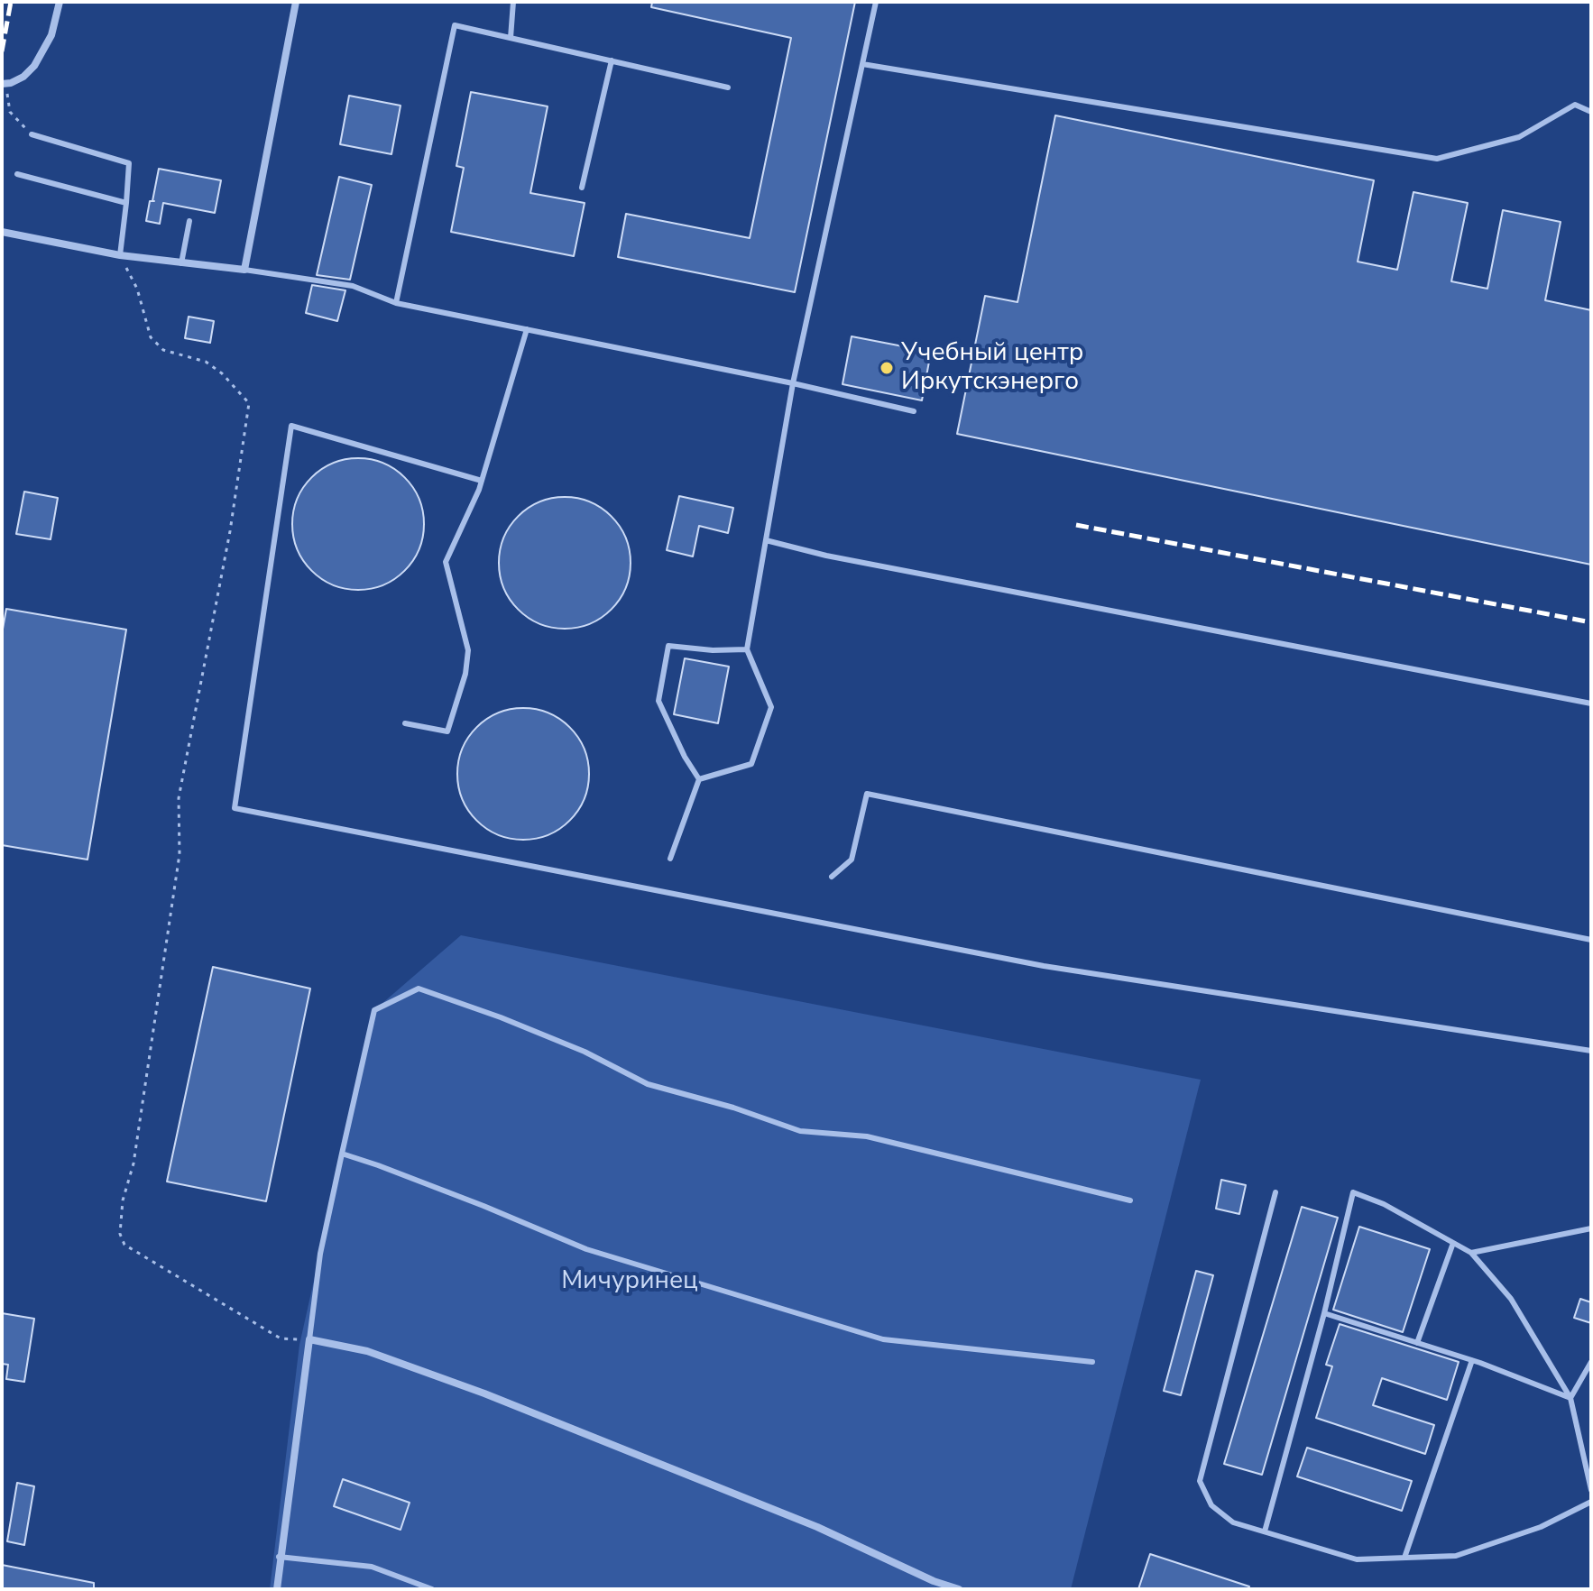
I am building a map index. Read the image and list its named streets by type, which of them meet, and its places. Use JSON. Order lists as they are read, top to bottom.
{
  "parks": ["Мичуринец"],
  "places": ["Учебный центр Иркутскэнерго"]
}
